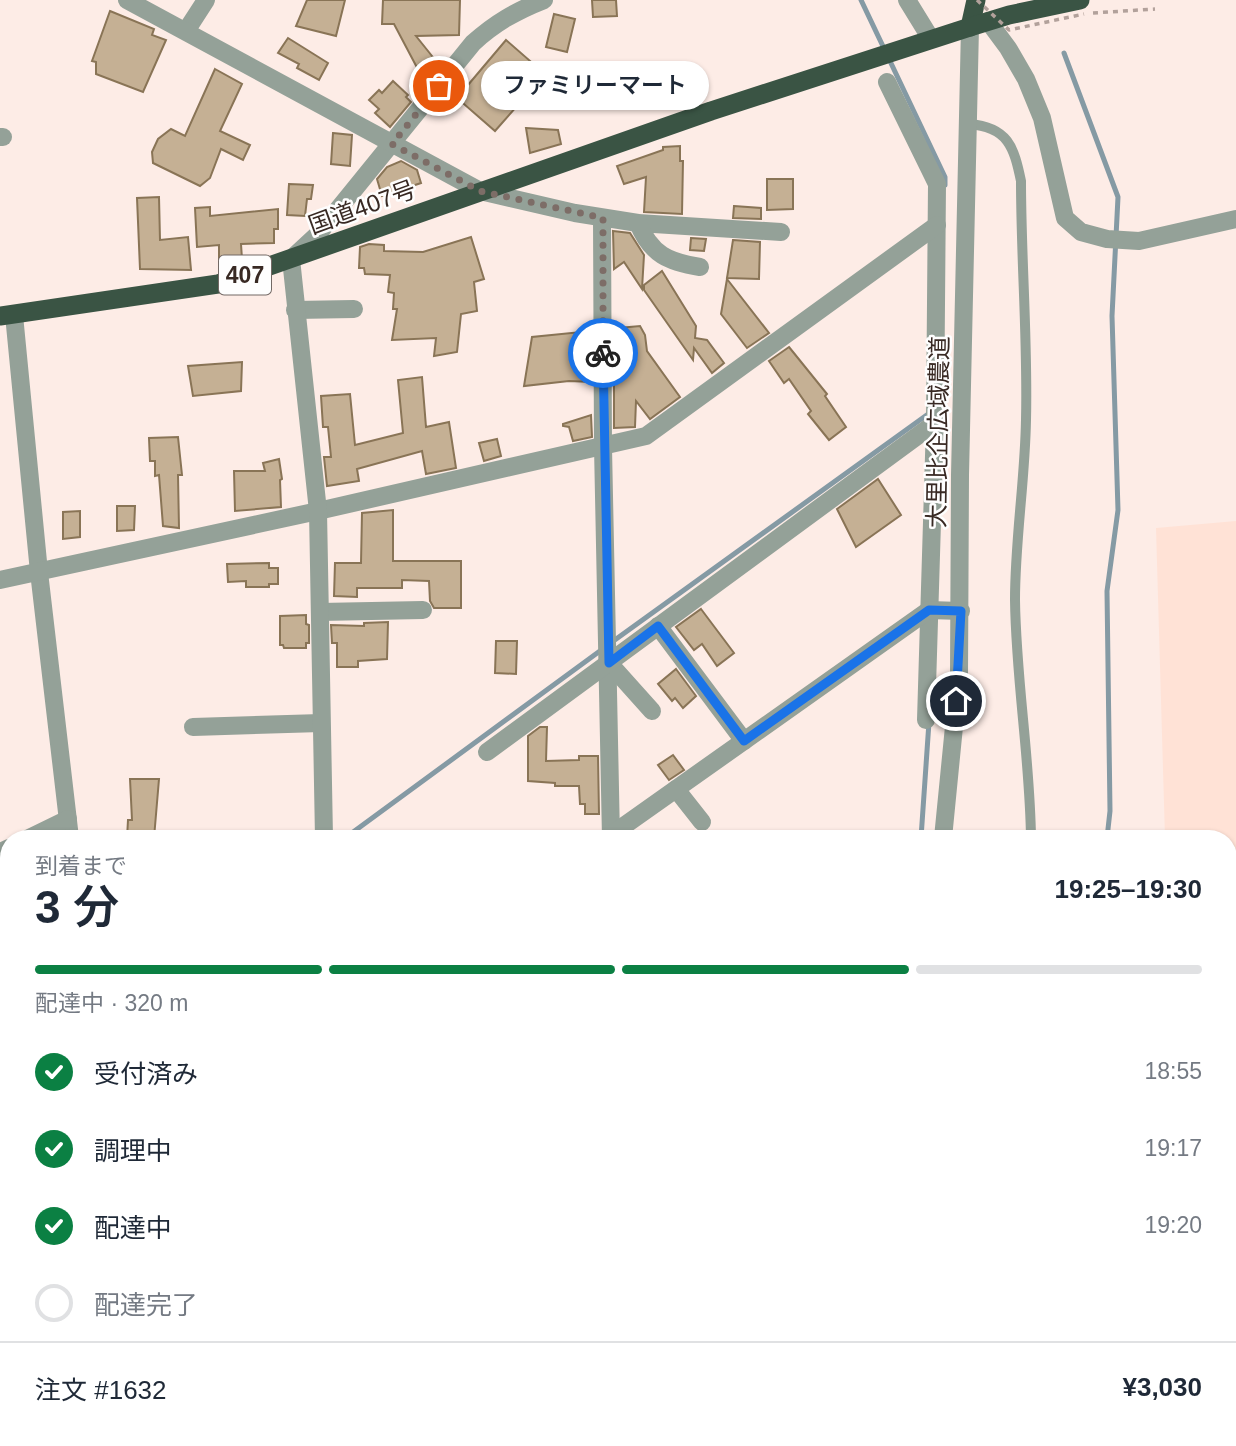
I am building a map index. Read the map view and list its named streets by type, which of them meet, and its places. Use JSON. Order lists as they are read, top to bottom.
{
  "streets": {
    "highway": ["国道407号", "407"],
    "street": ["大里比企広域農道"]
  },
  "crossings": [
    ["国道407号", "大里比企広域農道"]
  ],
  "places": ["ファミリーマート"],
  "page": {
    "bubble": "ファミリーマート",
    "heading": ["3 分", "到着まで", "19:25–19:30"],
    "panel": ["注文 #1632", "¥3,030"],
    "bar": "配達中 · 320 m",
    "list": [
      ["受付済み", "18:55"],
      ["調理中", "19:17"],
      ["配達中", "19:20"],
      "配達完了"
    ]
  }
}
